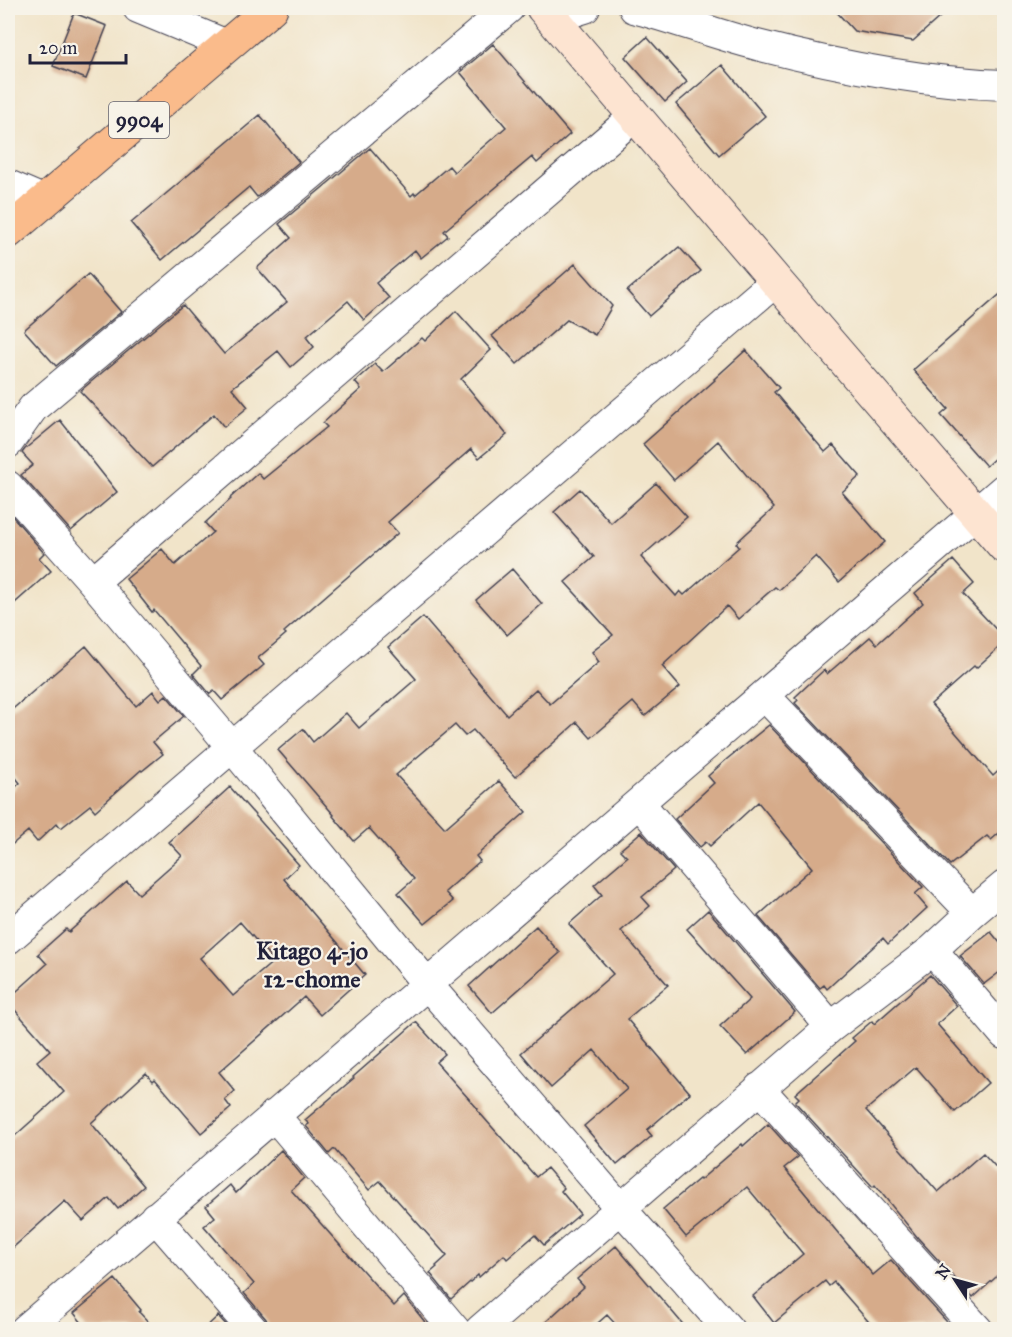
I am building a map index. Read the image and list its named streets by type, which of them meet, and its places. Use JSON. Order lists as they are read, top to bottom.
{
  "streets": {
    "main road": ["9904"]
  },
  "districts": ["Kitago 4-jo 12-chome"],
  "scale_bar": "20 m",
  "north": "top left"
}
